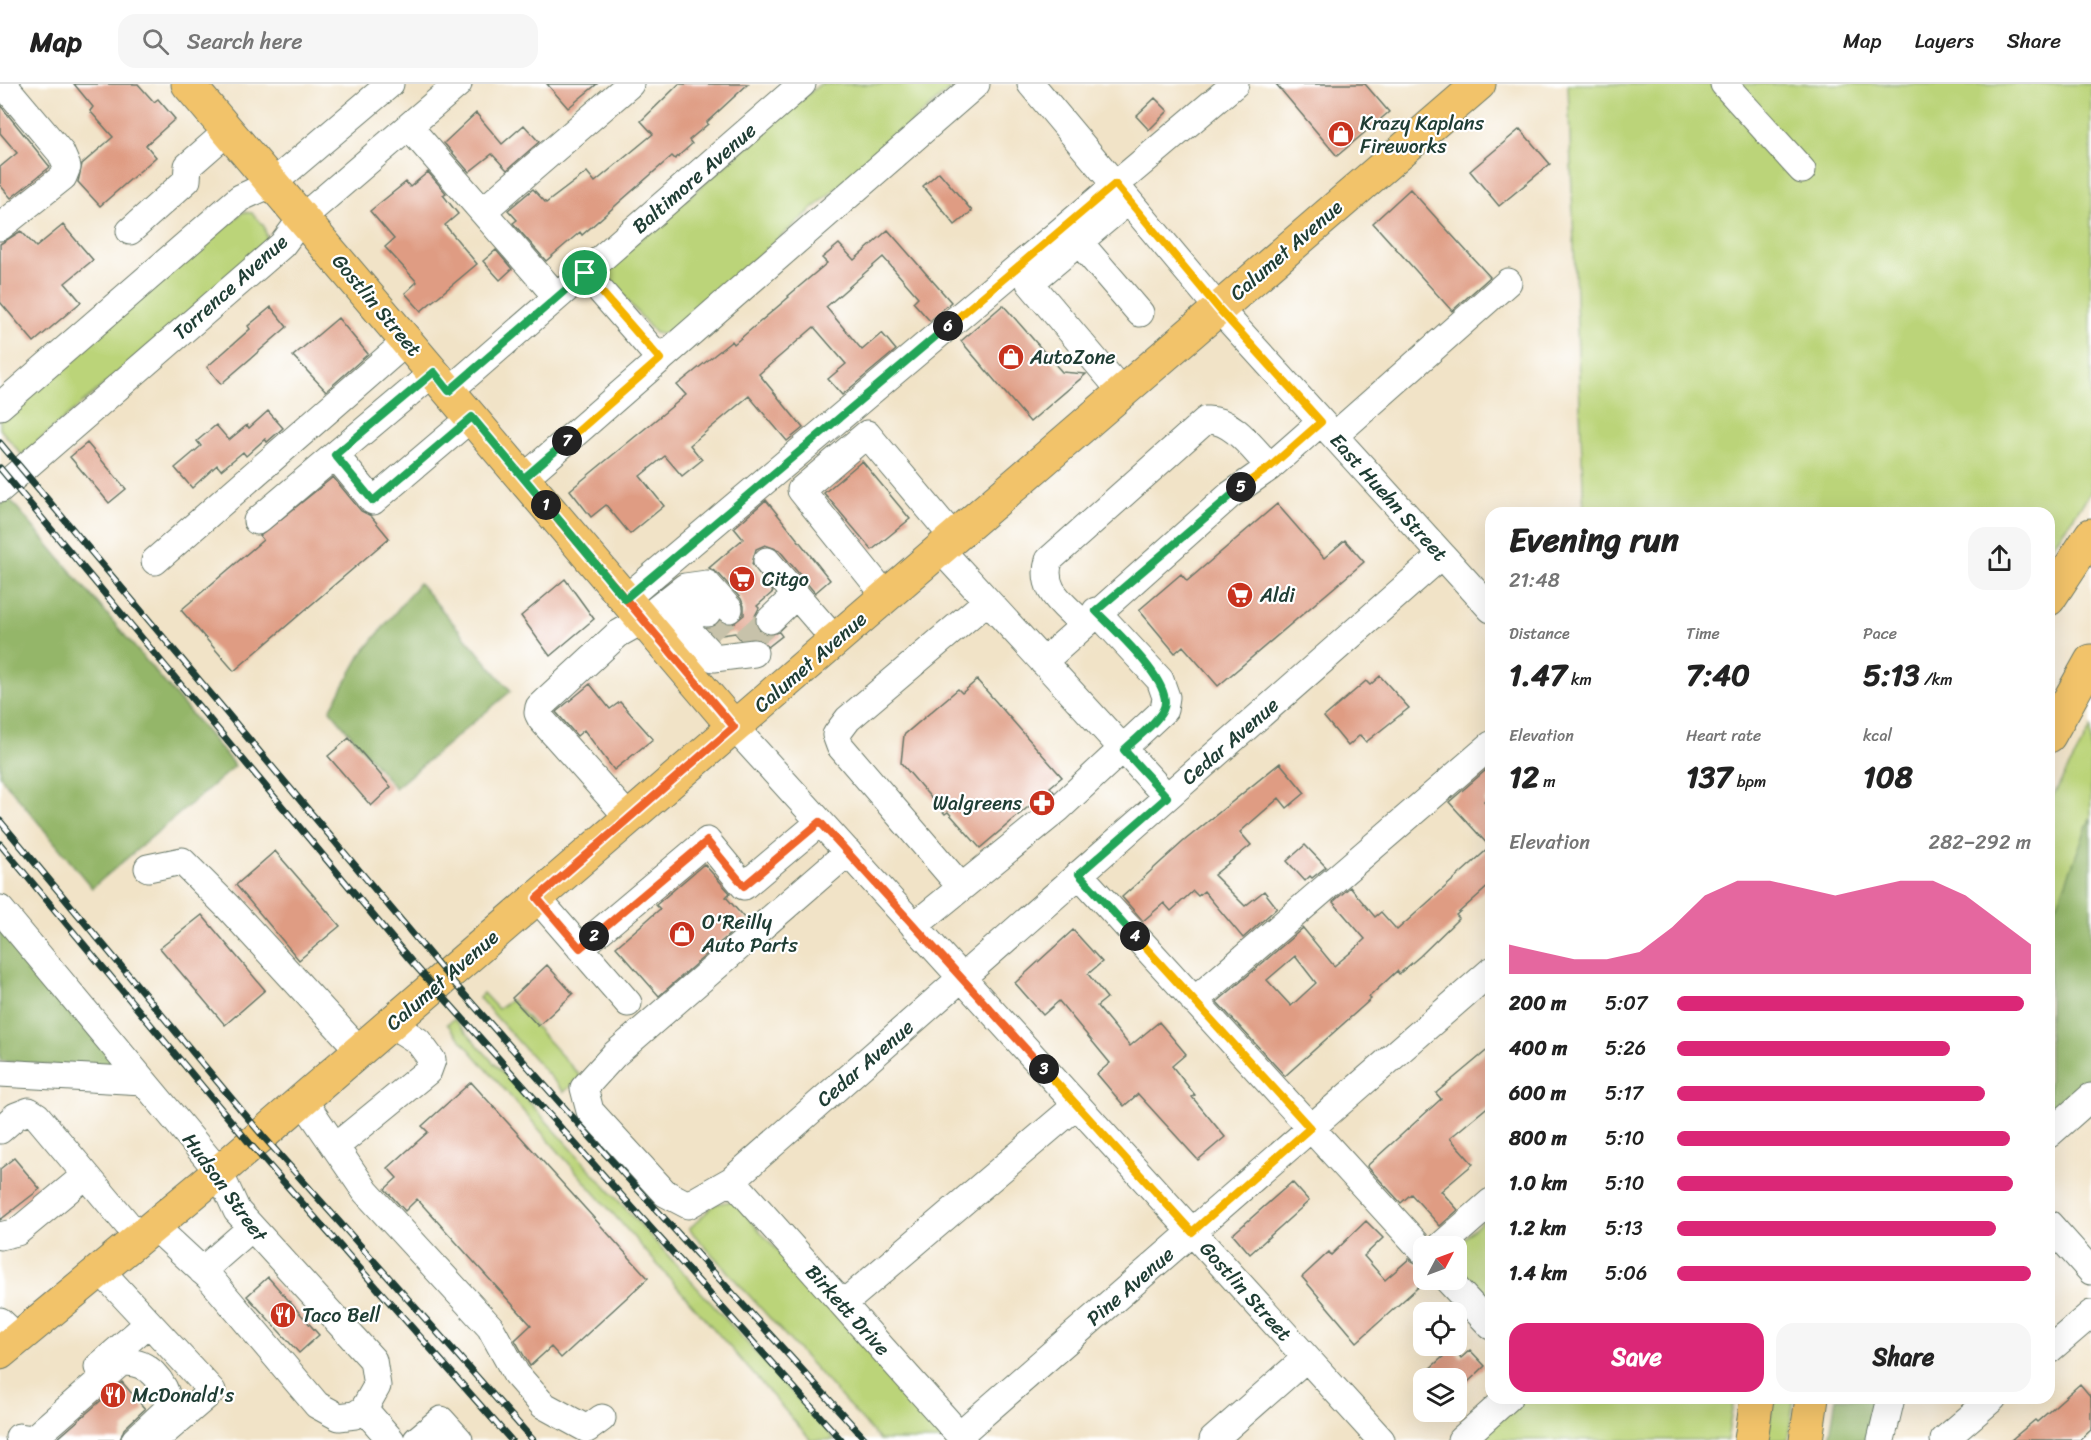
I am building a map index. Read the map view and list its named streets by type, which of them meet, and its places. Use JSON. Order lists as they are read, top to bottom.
{
  "streets": {
    "main road": ["Calumet Avenue", "Gostlin Street"],
    "street": [
      "Baltimore Avenue",
      "Torrence Avenue",
      "East Huehn Street",
      "Cedar Avenue",
      "Hudson Street",
      "Pine Avenue",
      "Birkett Drive"
    ]
  },
  "crossings": [
    ["Baltimore Avenue", "Gostlin Street"],
    ["Calumet Avenue", "Gostlin Street"],
    ["Calumet Avenue", "East Huehn Street"],
    ["Calumet Avenue", "Hudson Street"],
    ["Torrence Avenue", "Gostlin Street"],
    ["Gostlin Street", "Cedar Avenue"],
    ["Gostlin Street", "Pine Avenue"],
    ["East Huehn Street", "Cedar Avenue"],
    ["Cedar Avenue", "Birkett Drive"],
    ["Pine Avenue", "Birkett Drive"]
  ],
  "places": {
    "shop": ["Krazy Kaplans Fireworks", "AutoZone", "O'Reilly Auto Parts"],
    "supermarket": ["Citgo", "Aldi"],
    "pharmacy": ["Walgreens"],
    "restaurant": ["Taco Bell", "McDonald's"]
  },
  "north": "top right",
  "page": {
    "header": "Map",
    "search": "Search here",
    "nav": ["Map", "Layers", "Share"],
    "pins": [
      "6",
      "7",
      "5",
      "1",
      "2",
      "4",
      "3"
    ],
    "heading": ["Evening run", "21:48"],
    "stats": [
      ["Distance", "1.47 km"],
      ["Time", "7:40"],
      ["Pace", "5:13 /km"],
      ["Elevation", "12 m"],
      ["Heart rate", "137 bpm"],
      ["kcal", "108"]
    ],
    "chart": ["Elevation", "282–292 m"],
    "list": [
      {
        "name": "200 m",
        "note": "5:07"
      },
      {
        "name": "400 m",
        "note": "5:26"
      },
      {
        "name": "600 m",
        "note": "5:17"
      },
      {
        "name": "800 m",
        "note": "5:10"
      },
      {
        "name": "1.0 km",
        "note": "5:10"
      },
      {
        "name": "1.2 km",
        "note": "5:13"
      },
      {
        "name": "1.4 km",
        "note": "5:06"
      }
    ],
    "buttons": ["Save", "Share"]
  }
}
